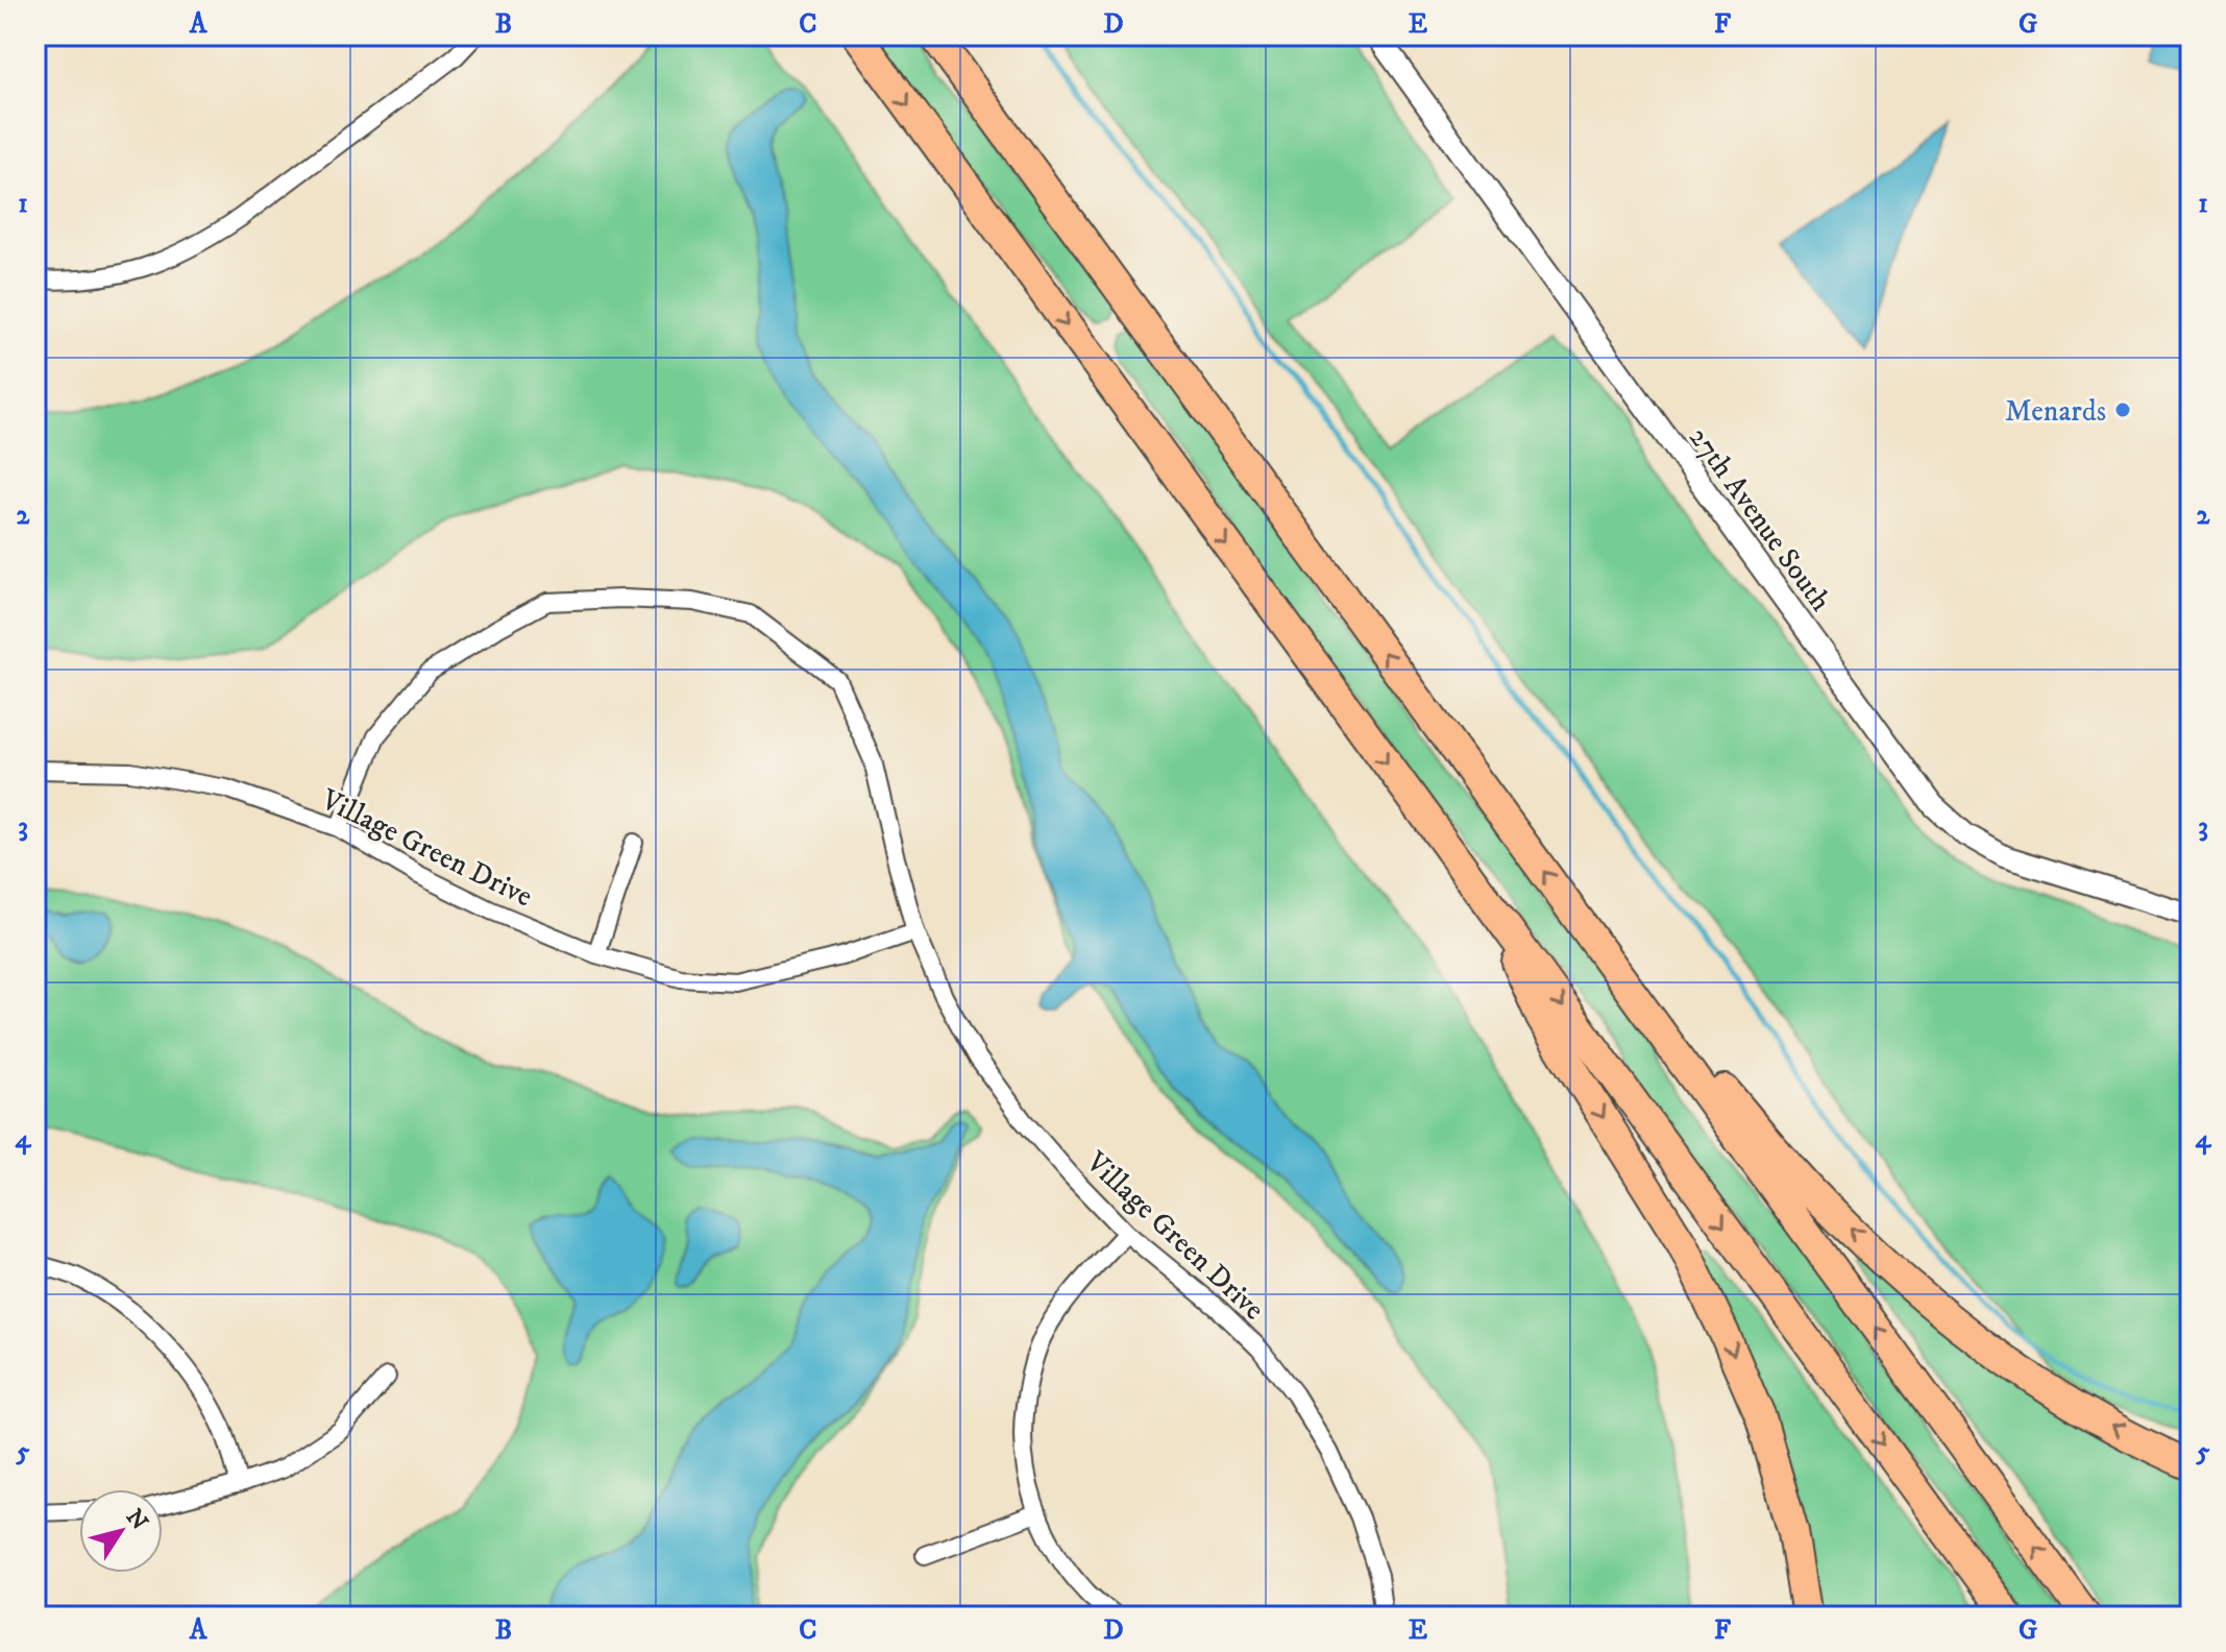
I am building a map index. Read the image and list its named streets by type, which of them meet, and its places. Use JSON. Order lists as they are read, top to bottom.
{
  "streets": {
    "street": ["27th Avenue South", "Village Green Drive"]
  },
  "places": ["Menards"],
  "north": "top right",
  "grid": {
    "columns": [
      "A",
      "B",
      "C",
      "D",
      "E",
      "F",
      "G"
    ],
    "rows": [
      "1",
      "2",
      "3",
      "4",
      "5"
    ]
  }
}
